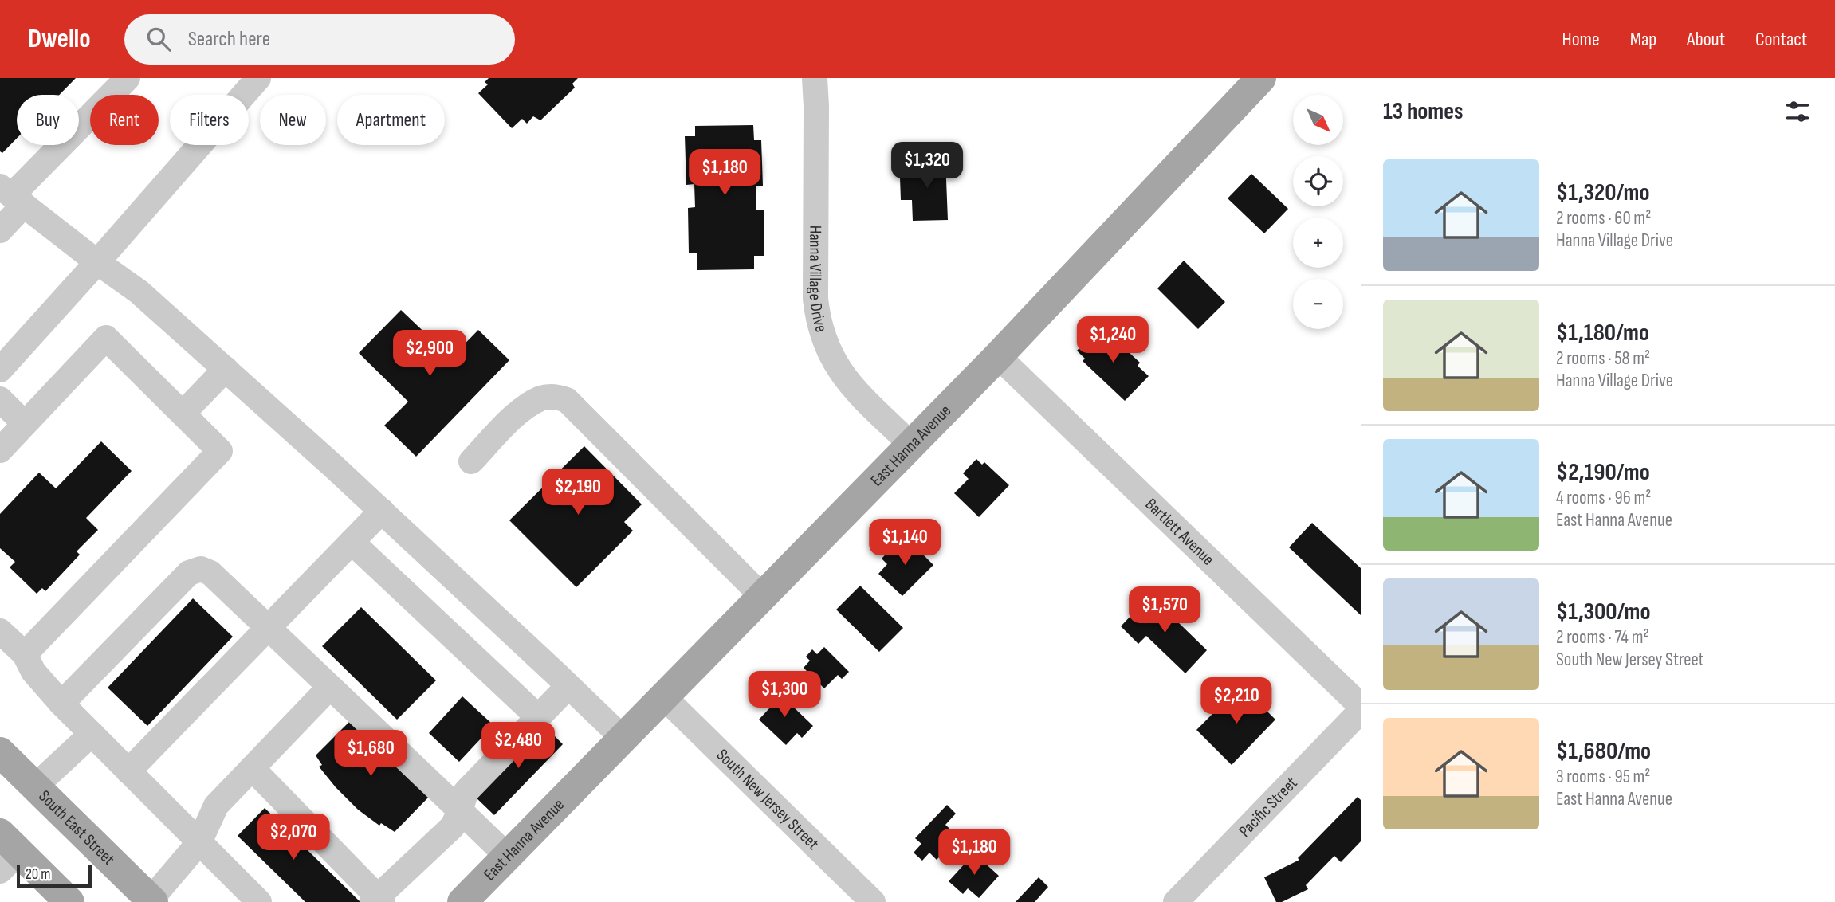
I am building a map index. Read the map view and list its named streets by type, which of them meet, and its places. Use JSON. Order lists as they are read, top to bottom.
{
  "streets": {
    "main road": ["East Hanna Avenue", "South East Street"],
    "street": [
      "Hanna Village Drive",
      "Bartlett Avenue",
      "South New Jersey Street",
      "Pacific Street"
    ]
  },
  "crossings": [
    ["Hanna Village Drive", "East Hanna Avenue"],
    ["East Hanna Avenue", "Bartlett Avenue"],
    ["East Hanna Avenue", "South New Jersey Street"]
  ],
  "scale_bar": "20 m",
  "north": "bottom right",
  "page": {
    "header": "Dwello",
    "search": "Search here",
    "nav": [
      "Home",
      "Map",
      "About",
      "Contact"
    ],
    "heading": "13 homes",
    "map_buttons": ["+", "−"],
    "chip": [
      "Buy",
      "Rent",
      "Filters",
      "New",
      "Apartment"
    ],
    "price": [
      "$1,320",
      "$1,180",
      "$1,240",
      "$2,900",
      "$2,190",
      "$1,140",
      "$1,570",
      "$1,300",
      "$2,210",
      "$2,480",
      "$1,680",
      "$2,070",
      "$1,180"
    ],
    "list": [
      {
        "name": "$1,320/mo",
        "note": "2 rooms · 60 m² · Hanna Village Drive"
      },
      {
        "name": "$1,180/mo",
        "note": "2 rooms · 58 m² · Hanna Village Drive"
      },
      {
        "name": "$2,190/mo",
        "note": "4 rooms · 96 m² · East Hanna Avenue"
      },
      {
        "name": "$1,300/mo",
        "note": "2 rooms · 74 m² · South New Jersey Street"
      },
      {
        "name": "$1,680/mo",
        "note": "3 rooms · 95 m² · East Hanna Avenue"
      }
    ],
    "scale": "20 m"
  }
}
